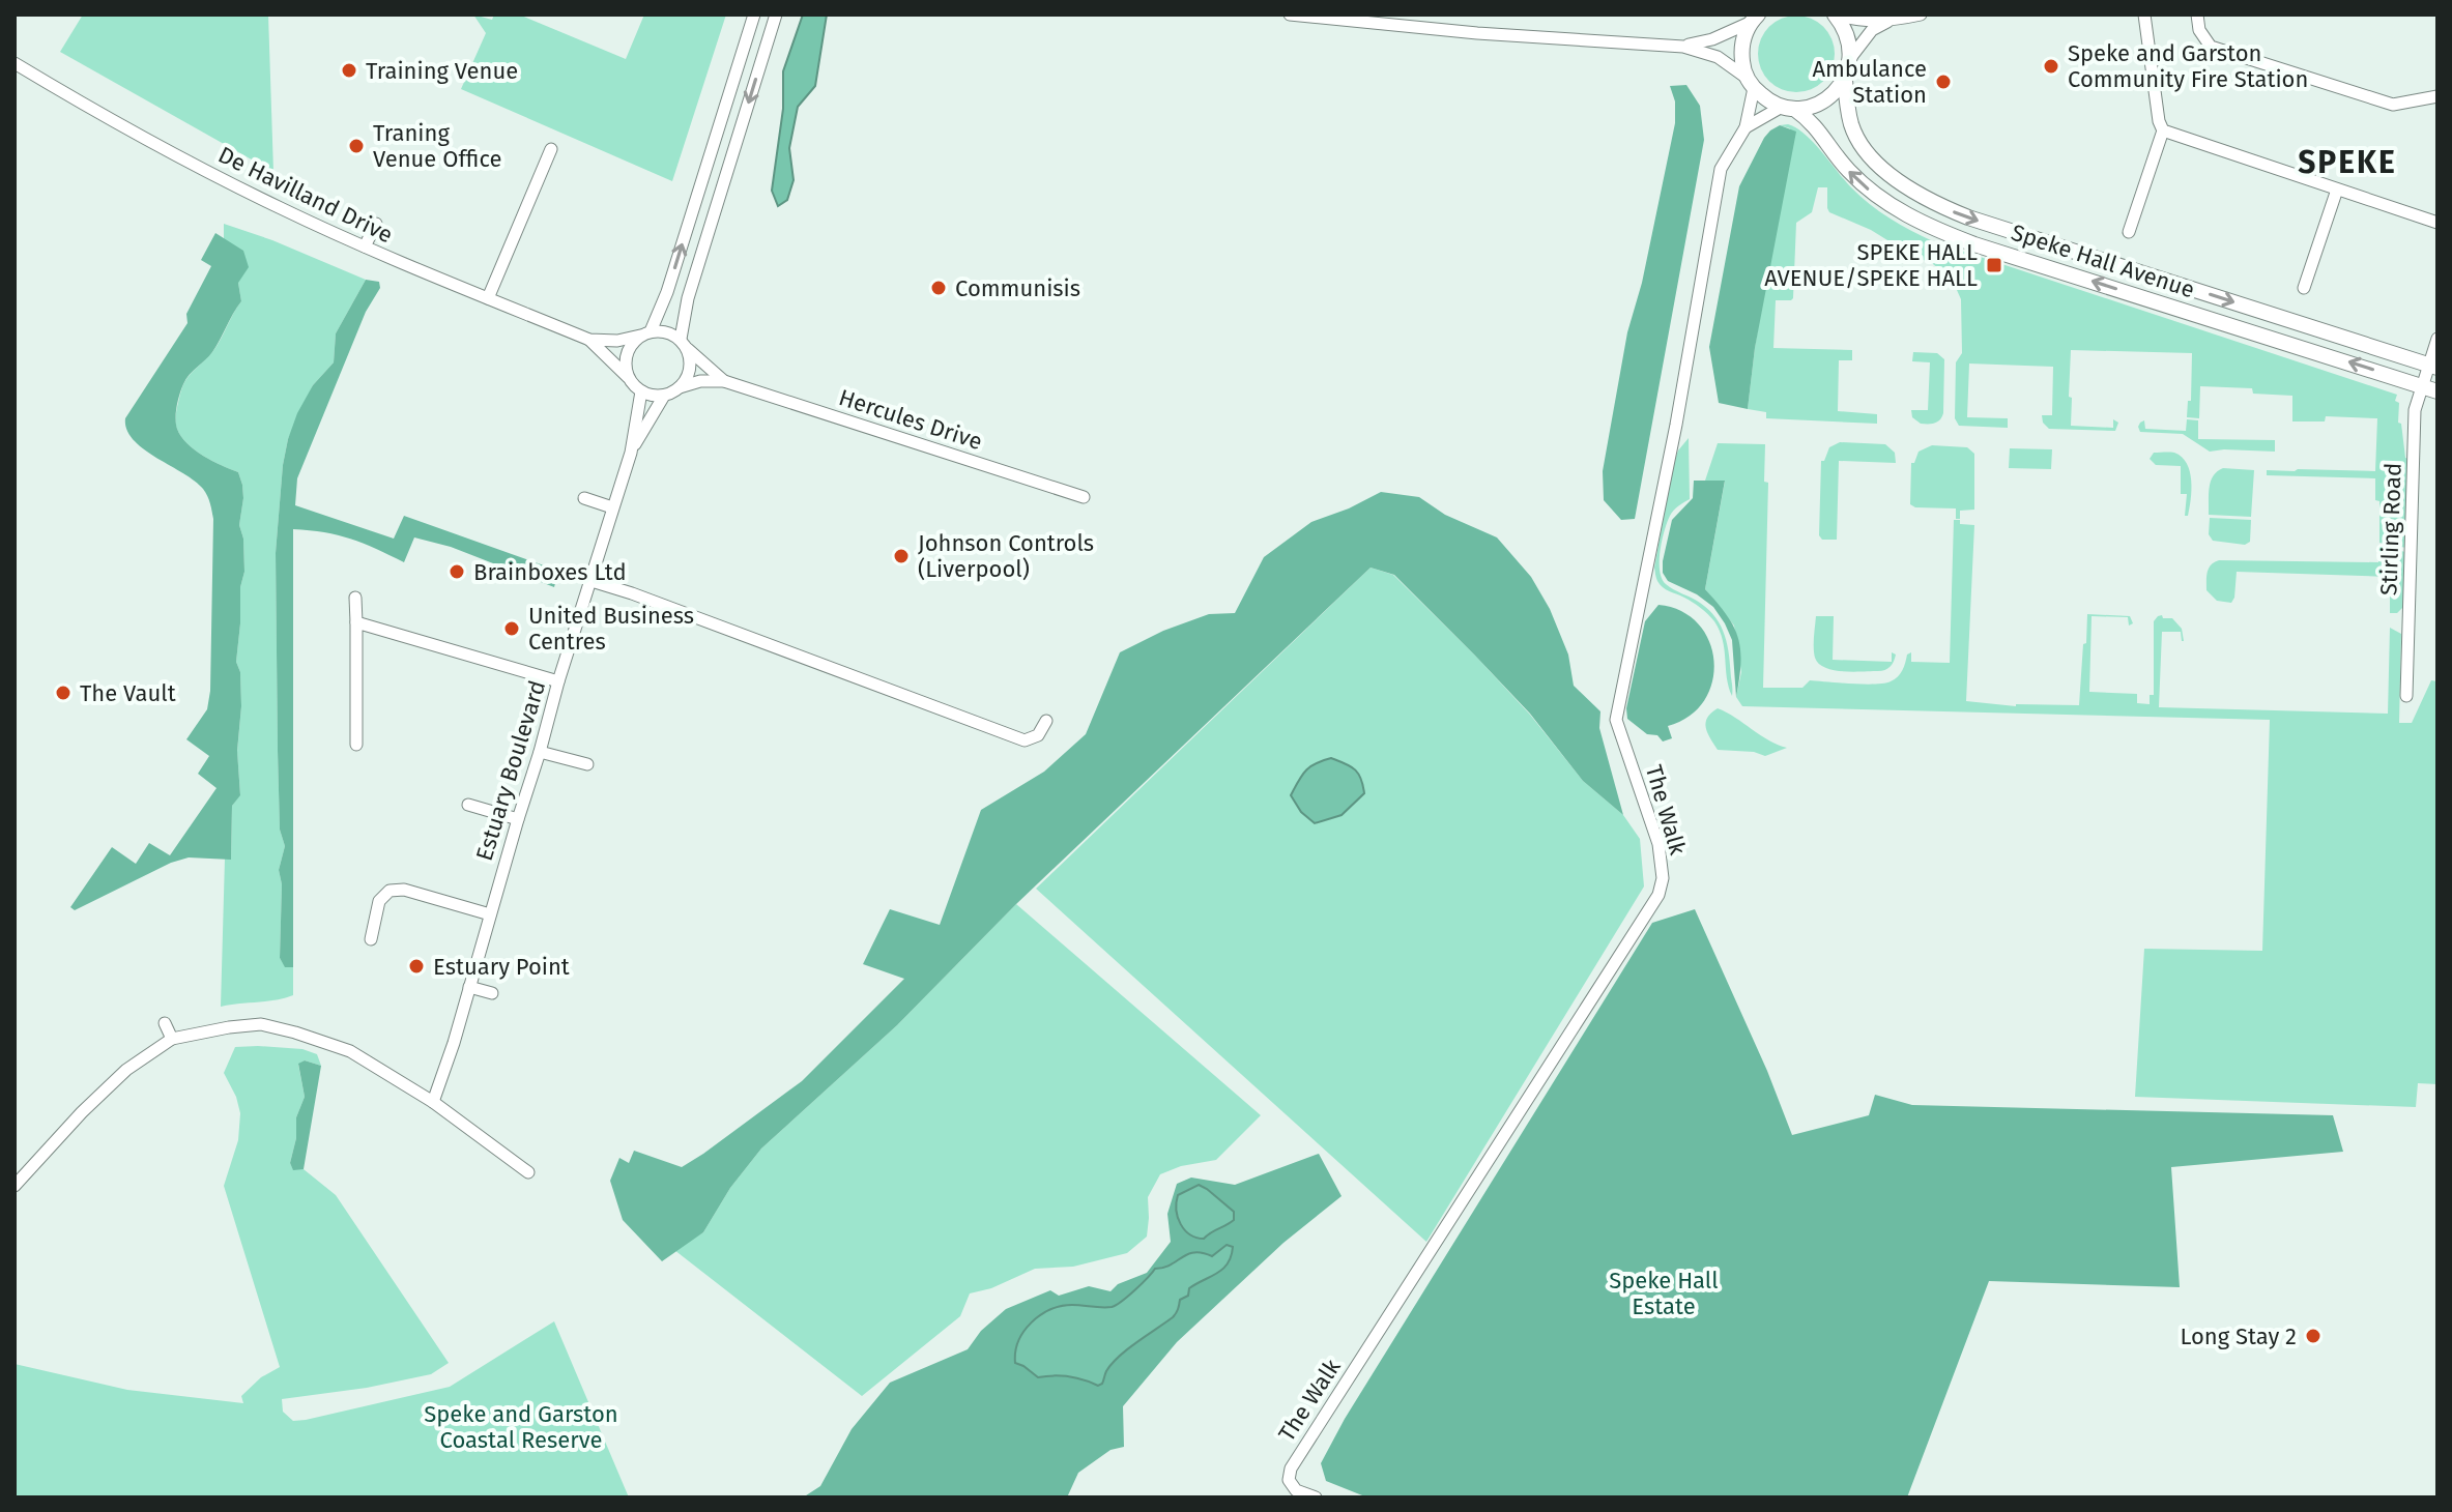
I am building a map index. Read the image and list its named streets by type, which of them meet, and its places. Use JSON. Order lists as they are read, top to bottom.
{
  "streets": {
    "street": [
      "De Havilland Drive",
      "Speke Hall Avenue",
      "Hercules Drive",
      "Stirling Road",
      "Estuary Boulevard",
      "The Walk"
    ]
  },
  "crossings": [
    ["De Havilland Drive", "Hercules Drive"],
    ["De Havilland Drive", "Estuary Boulevard"],
    ["Speke Hall Avenue", "Stirling Road"],
    ["Speke Hall Avenue", "The Walk"],
    ["Hercules Drive", "Estuary Boulevard"]
  ],
  "districts": ["SPEKE"],
  "parks": ["Speke Hall Estate", "Speke and Garston Coastal Reserve"],
  "places": {
    "other": [
      "Speke and Garston Community Fire Station",
      "Training Venue",
      "Ambulance Station",
      "Traning Venue Office",
      "Communisis",
      "Johnson Controls (Liverpool)",
      "Brainboxes Ltd",
      "United Business Centres",
      "The Vault",
      "Estuary Point",
      "Long Stay 2"
    ],
    "transit": ["SPEKE HALL AVENUE/SPEKE HALL"]
  }
}
